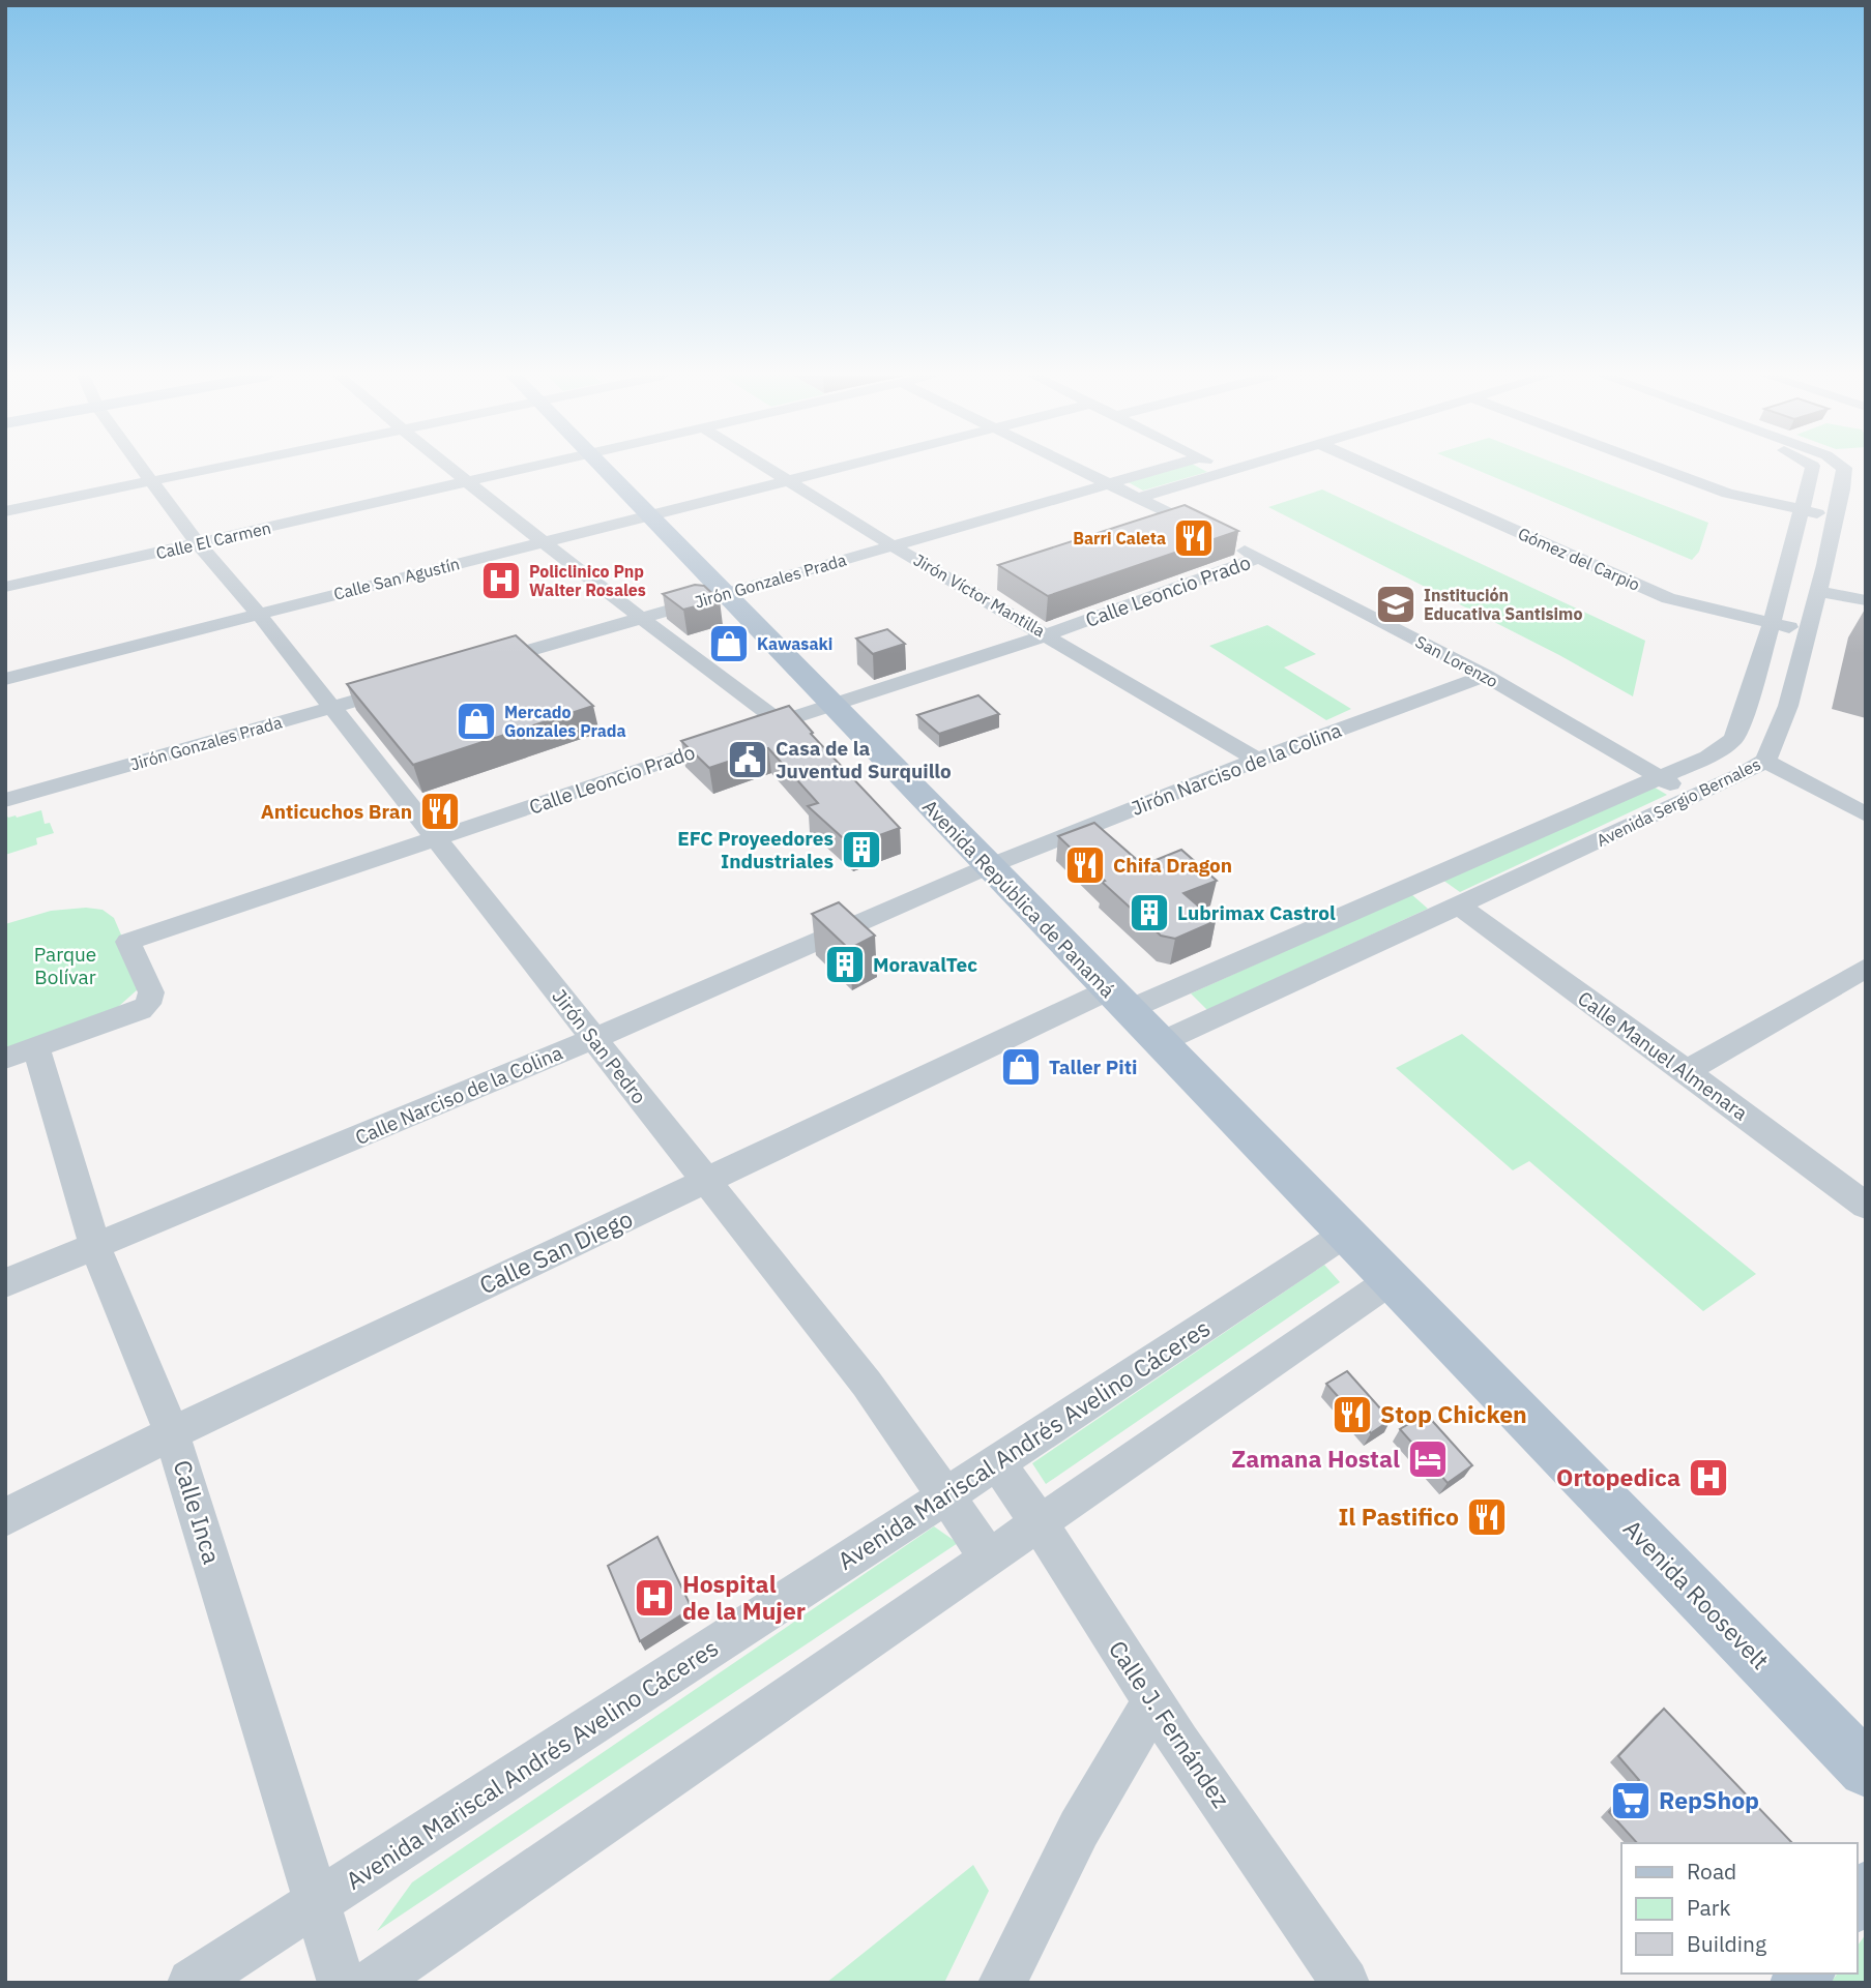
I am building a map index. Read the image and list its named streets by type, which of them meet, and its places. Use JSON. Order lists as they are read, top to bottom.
{
  "streets": {
    "main road": ["Avenida República de Panamá", "Avenida Roosevelt"],
    "street": [
      "Calle El Carmen",
      "Gómez del Carpio",
      "Calle San Agustín",
      "Jirón Gonzales Prada",
      "Calle Leoncio Prado",
      "Jirón Víctor Mantilla",
      "San Lorenzo",
      "Jirón Narciso de la Colina",
      "Avenida Sergio Bernales",
      "Jirón San Pedro",
      "Calle Manuel Almenara",
      "Calle Narciso de la Colina",
      "Calle San Diego",
      "Avenida Mariscal Andrés Avelino Cáceres",
      "Calle Inca",
      "Calle J. Fernández"
    ]
  },
  "crossings": [
    ["Calle El Carmen", "Jirón San Pedro"],
    ["Gómez del Carpio", "Avenida Sergio Bernales"],
    ["Calle San Agustín", "Jirón Víctor Mantilla"],
    ["Calle San Agustín", "Avenida República de Panamá"],
    ["Calle San Agustín", "Jirón San Pedro"],
    ["Jirón Gonzales Prada", "Jirón Víctor Mantilla"],
    ["Jirón Gonzales Prada", "San Lorenzo"],
    ["Jirón Gonzales Prada", "Avenida República de Panamá"],
    ["Jirón Gonzales Prada", "Jirón San Pedro"],
    ["Calle Leoncio Prado", "Jirón Víctor Mantilla"],
    ["Calle Leoncio Prado", "San Lorenzo"],
    ["Calle Leoncio Prado", "Avenida República de Panamá"],
    ["Calle Leoncio Prado", "Jirón San Pedro"],
    ["Calle Leoncio Prado", "Calle Inca"],
    ["Jirón Víctor Mantilla", "Jirón Narciso de la Colina"],
    ["San Lorenzo", "Jirón Narciso de la Colina"],
    ["San Lorenzo", "Avenida Sergio Bernales"],
    ["Jirón Narciso de la Colina", "Avenida República de Panamá"],
    ["Jirón Narciso de la Colina", "Calle Narciso de la Colina"],
    ["Avenida Sergio Bernales", "Avenida República de Panamá"],
    ["Avenida Sergio Bernales", "Calle Manuel Almenara"],
    ["Avenida Sergio Bernales", "Calle San Diego"],
    ["Avenida República de Panamá", "Calle Narciso de la Colina"],
    ["Avenida República de Panamá", "Calle San Diego"],
    ["Avenida República de Panamá", "Avenida Mariscal Andrés Avelino Cáceres"],
    ["Avenida República de Panamá", "Avenida Roosevelt"],
    ["Jirón San Pedro", "Calle Narciso de la Colina"],
    ["Jirón San Pedro", "Calle San Diego"],
    ["Jirón San Pedro", "Avenida Mariscal Andrés Avelino Cáceres"],
    ["Calle Narciso de la Colina", "Calle Inca"],
    ["Calle San Diego", "Calle Inca"],
    ["Avenida Mariscal Andrés Avelino Cáceres", "Calle Inca"],
    ["Avenida Mariscal Andrés Avelino Cáceres", "Avenida Roosevelt"],
    ["Avenida Mariscal Andrés Avelino Cáceres", "Calle J. Fernández"]
  ],
  "parks": ["Parque Bolívar"],
  "places": {
    "restaurant": [
      "Barri Caleta",
      "Anticuchos Bran",
      "Chifa Dragon",
      "Stop Chicken",
      "Il Pastifico"
    ],
    "hospital": ["Policlinico Pnp Walter Rosales", "Ortopedica", "Hospital de la Mujer"],
    "school or university": ["Institución Educativa Santisimo"],
    "shop": ["Kawasaki", "Mercado Gonzales Prada", "Taller Piti"],
    "public building": ["Casa de la Juventud Surquillo"],
    "building": ["EFC Proyeedores Industriales", "Lubrimax Castrol", "MoravalTec"],
    "hotel": ["Zamana Hostal"],
    "supermarket": ["RepShop"]
  },
  "legend": ["Road", "Park", "Building"]
}
